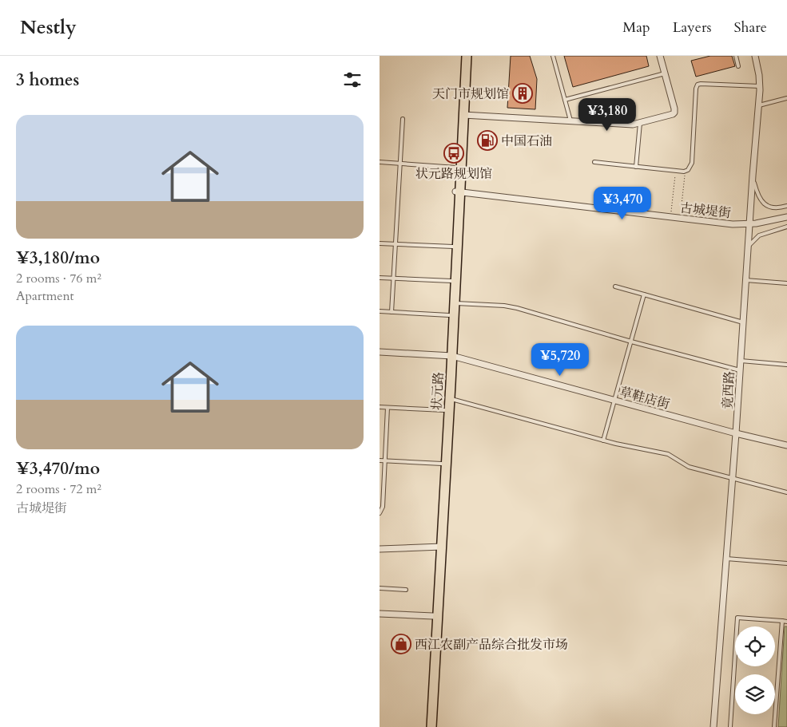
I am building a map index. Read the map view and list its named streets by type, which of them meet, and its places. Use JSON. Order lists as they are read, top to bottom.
{
  "streets": {
    "main road": ["状元路"],
    "street": ["古城堤街", "竟西路", "草鞋店街"]
  },
  "crossings": [
    ["古城堤街", "竟西路"],
    ["古城堤街", "状元路"],
    ["竟西路", "草鞋店街"],
    ["状元路", "草鞋店街"]
  ],
  "places": {
    "building": ["天门市规划馆"],
    "fuel station": ["中国石油"],
    "bus stop": ["状元路规划馆"],
    "shop": ["西江农副产品综合批发市场"]
  },
  "page": {
    "header": "Nestly",
    "nav": ["Map", "Layers", "Share"],
    "heading": "3 homes",
    "price": ["¥3,180", "¥3,470", "¥5,720"],
    "list": [
      {
        "name": "¥3,180/mo",
        "note": "2 rooms · 76 m² · Apartment"
      },
      {
        "name": "¥3,470/mo",
        "note": "2 rooms · 72 m² · 古城堤街"
      }
    ]
  }
}
